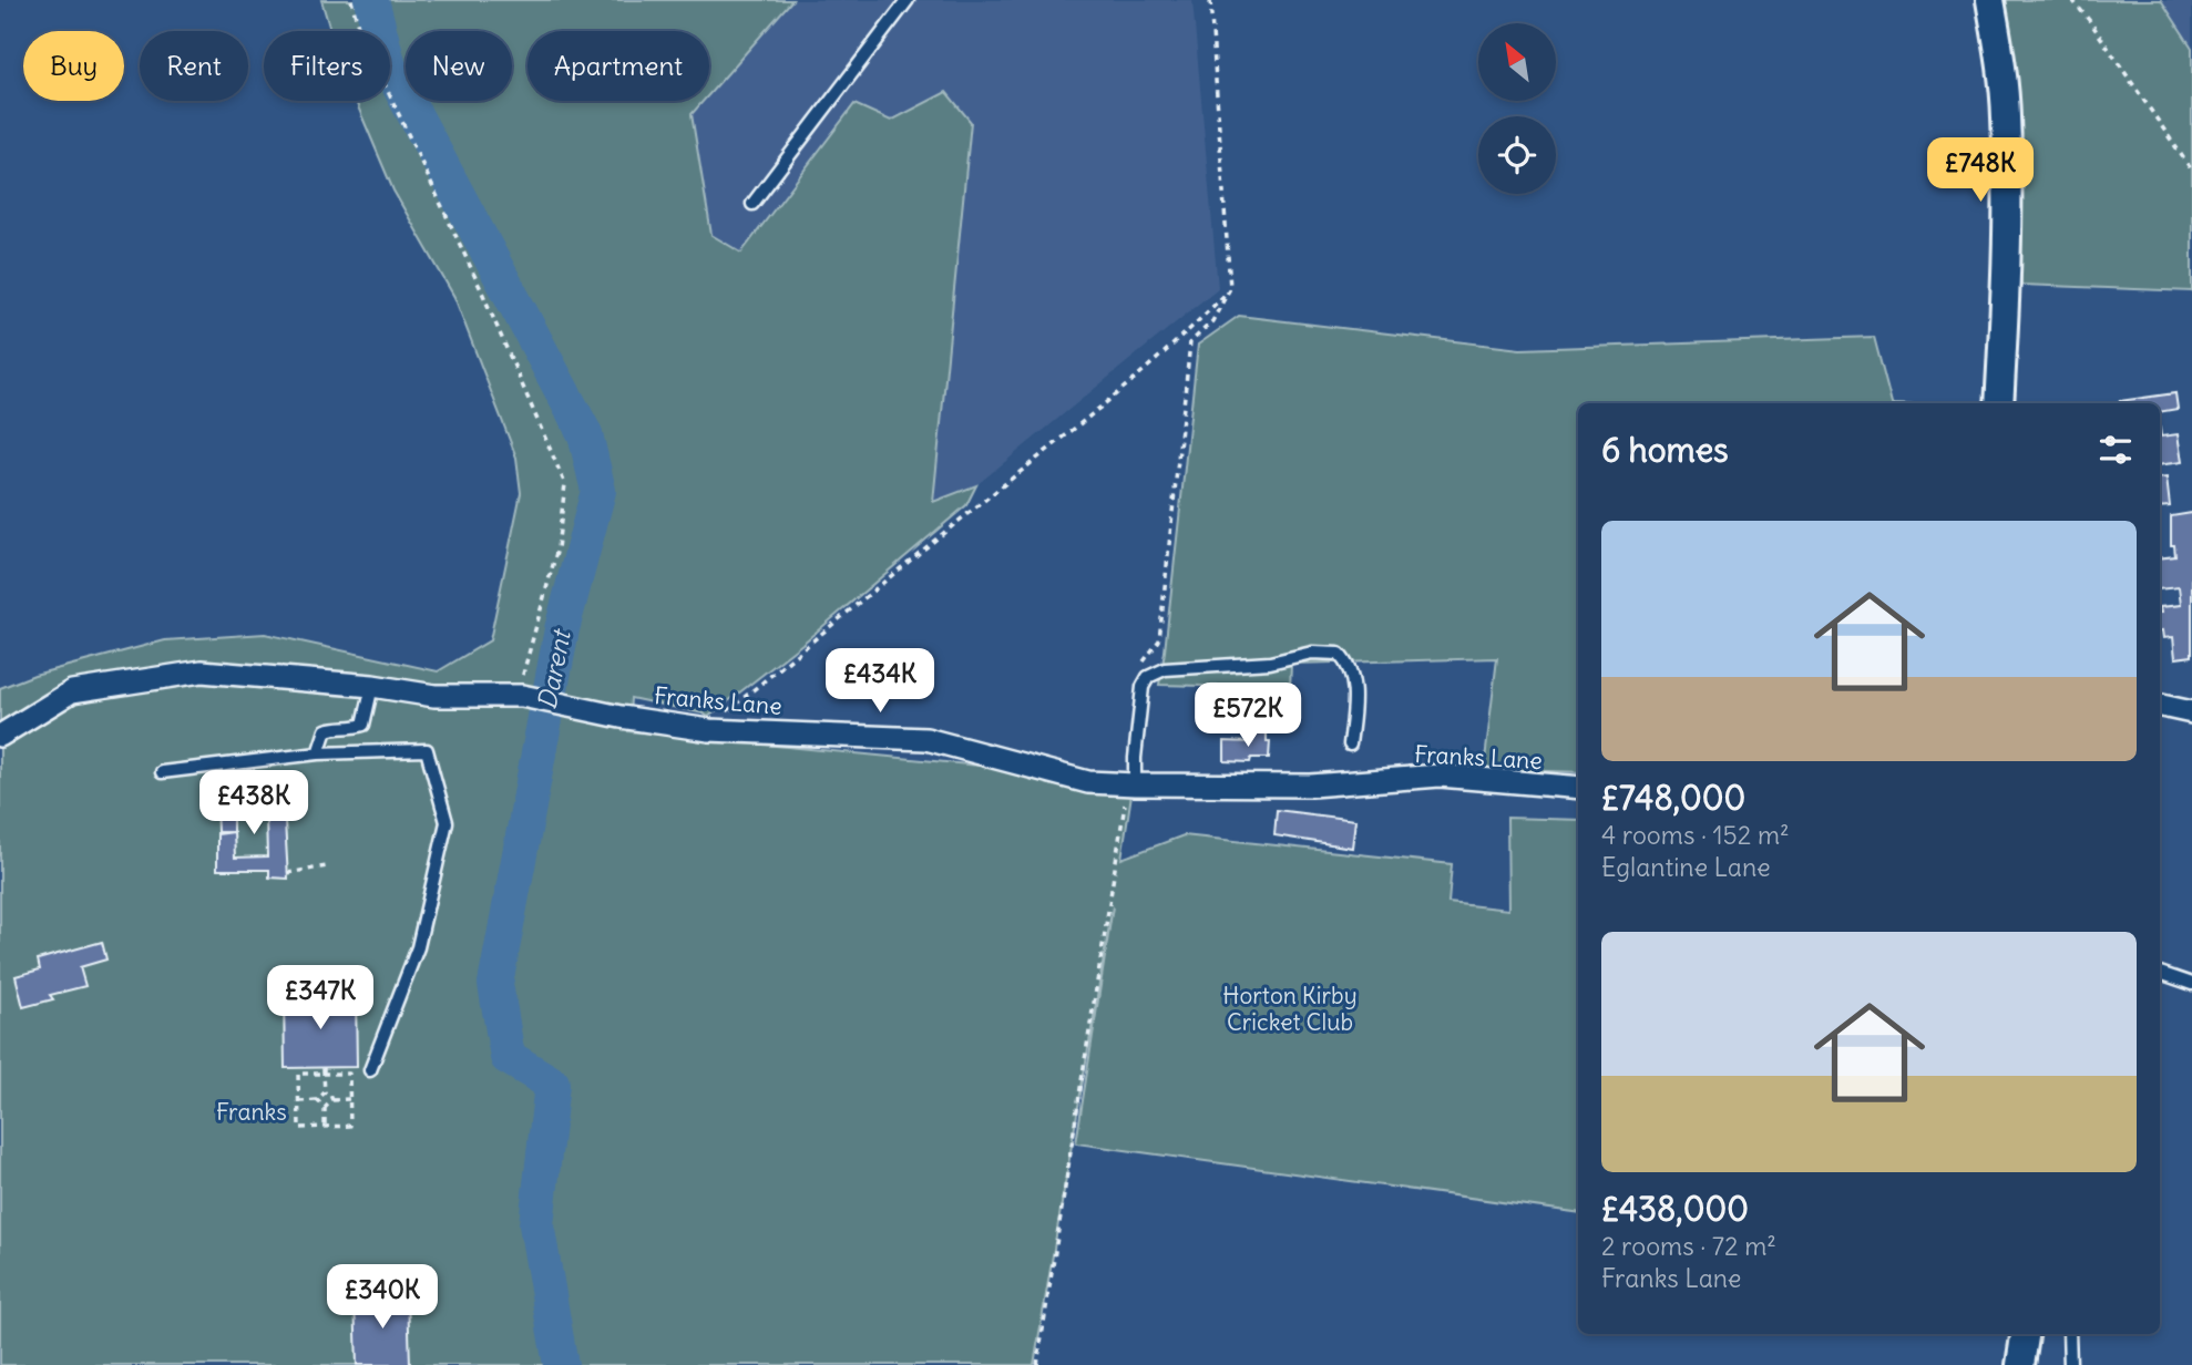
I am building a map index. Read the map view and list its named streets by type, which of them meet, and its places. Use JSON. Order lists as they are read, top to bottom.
{
  "streets": {
    "street": ["Franks Lane"]
  },
  "water": ["Darent"],
  "parks": ["Horton Kirby Cricket Club", "Franks"],
  "north": "top left",
  "page": {
    "chip": [
      "Buy",
      "Rent",
      "Filters",
      "New",
      "Apartment"
    ],
    "price": [
      "£748K",
      "£434K",
      "£572K",
      "£438K",
      "£347K",
      "£340K"
    ],
    "heading": "6 homes",
    "list": [
      {
        "name": "£748,000",
        "note": "4 rooms · 152 m² · Eglantine Lane"
      },
      {
        "name": "£438,000",
        "note": "2 rooms · 72 m² · Franks Lane"
      }
    ]
  }
}
